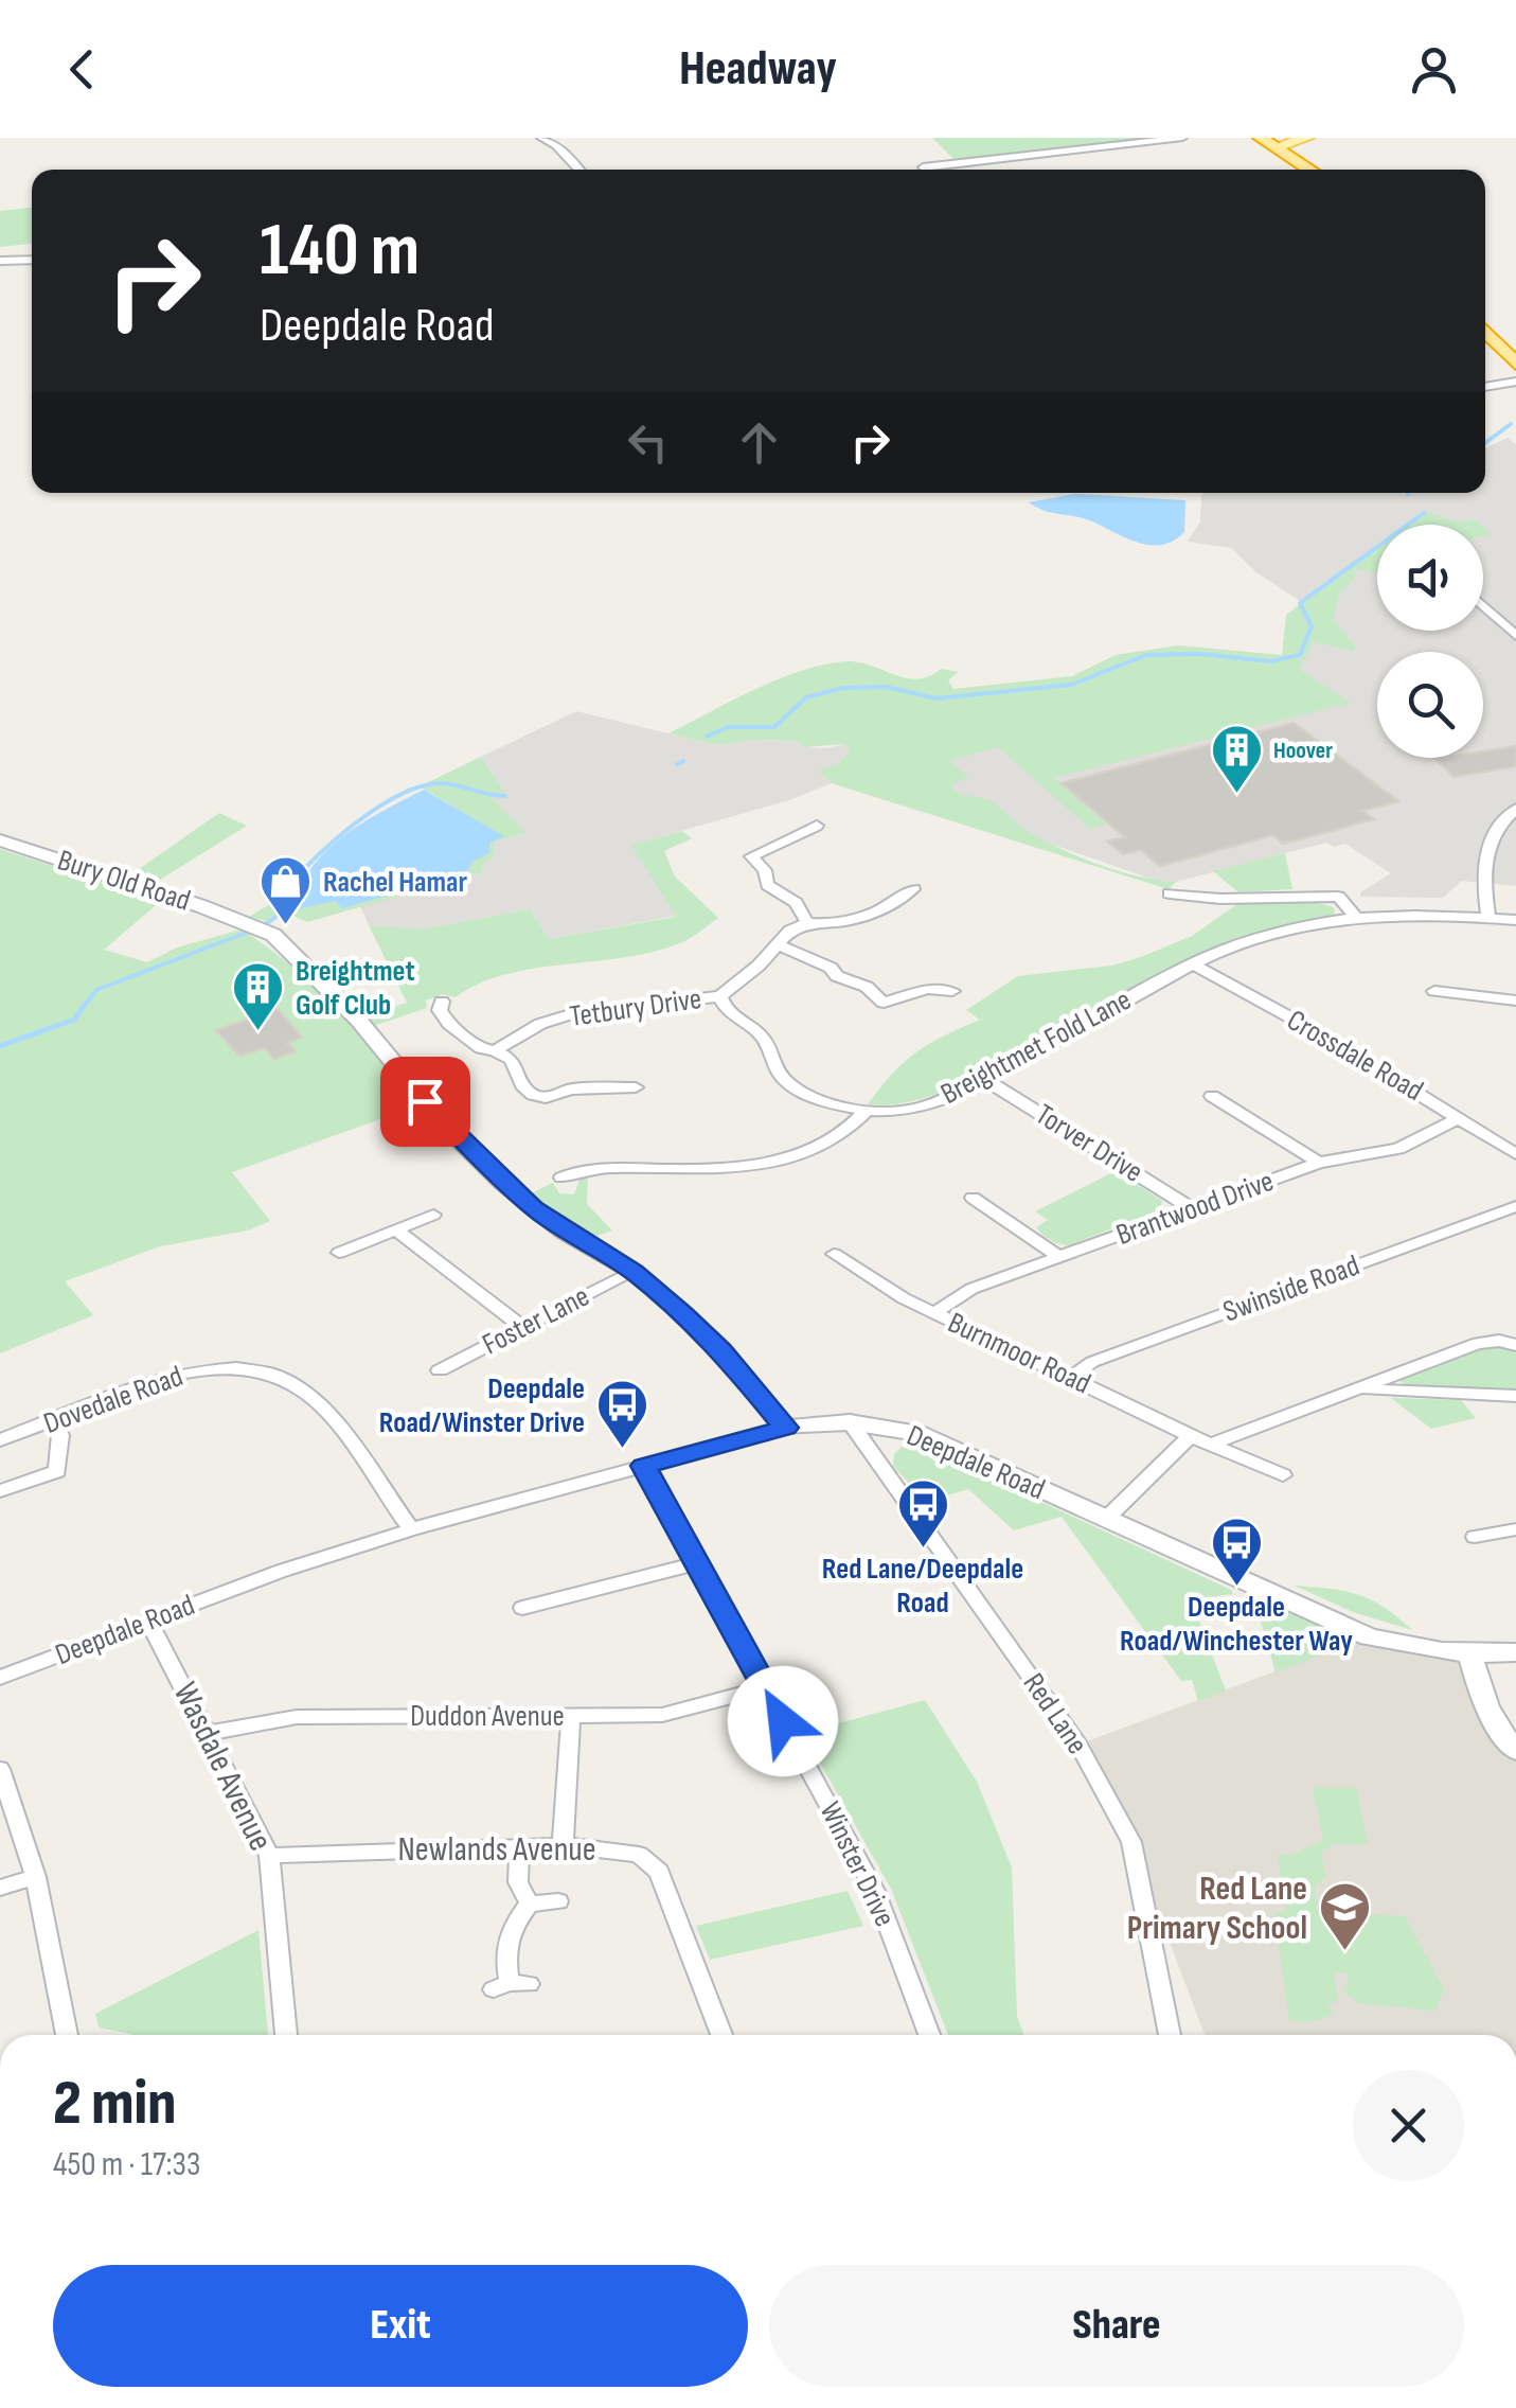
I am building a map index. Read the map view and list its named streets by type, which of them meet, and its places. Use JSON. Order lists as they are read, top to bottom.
{
  "streets": {
    "street": [
      "Bury Old Road",
      "Tetbury Drive",
      "Breightmet Fold Lane",
      "Crossdale Road",
      "Torver Drive",
      "Brantwood Drive",
      "Swinside Road",
      "Foster Lane",
      "Burnmoor Road",
      "Dovedale Road",
      "Deepdale Road",
      "Red Lane",
      "Duddon Avenue",
      "Wasdale Avenue",
      "Newlands Avenue",
      "Winster Drive"
    ]
  },
  "crossings": [
    ["Bury Old Road", "Foster Lane"],
    ["Tetbury Drive", "Breightmet Fold Lane"],
    ["Breightmet Fold Lane", "Crossdale Road"],
    ["Breightmet Fold Lane", "Torver Drive"],
    ["Crossdale Road", "Brantwood Drive"],
    ["Torver Drive", "Brantwood Drive"],
    ["Brantwood Drive", "Burnmoor Road"],
    ["Swinside Road", "Burnmoor Road"],
    ["Dovedale Road", "Deepdale Road"],
    ["Deepdale Road", "Red Lane"],
    ["Deepdale Road", "Wasdale Avenue"],
    ["Deepdale Road", "Winster Drive"],
    ["Duddon Avenue", "Wasdale Avenue"],
    ["Duddon Avenue", "Winster Drive"],
    ["Wasdale Avenue", "Newlands Avenue"]
  ],
  "places": {
    "building": ["Hoover", "Breightmet Golf Club"],
    "shop": ["Rachel Hamar"],
    "bus stop": ["Deepdale Road/Winster Drive", "Red Lane/Deepdale Road", "Deepdale Road/Winchester Way"],
    "school or university": ["Red Lane Primary School"]
  },
  "page": {
    "header": "Headway",
    "turn": ["140 m", "Deepdale Road"],
    "heading": ["2 min", "450 m · 17:33"],
    "buttons": ["Exit", "Share"]
  }
}
